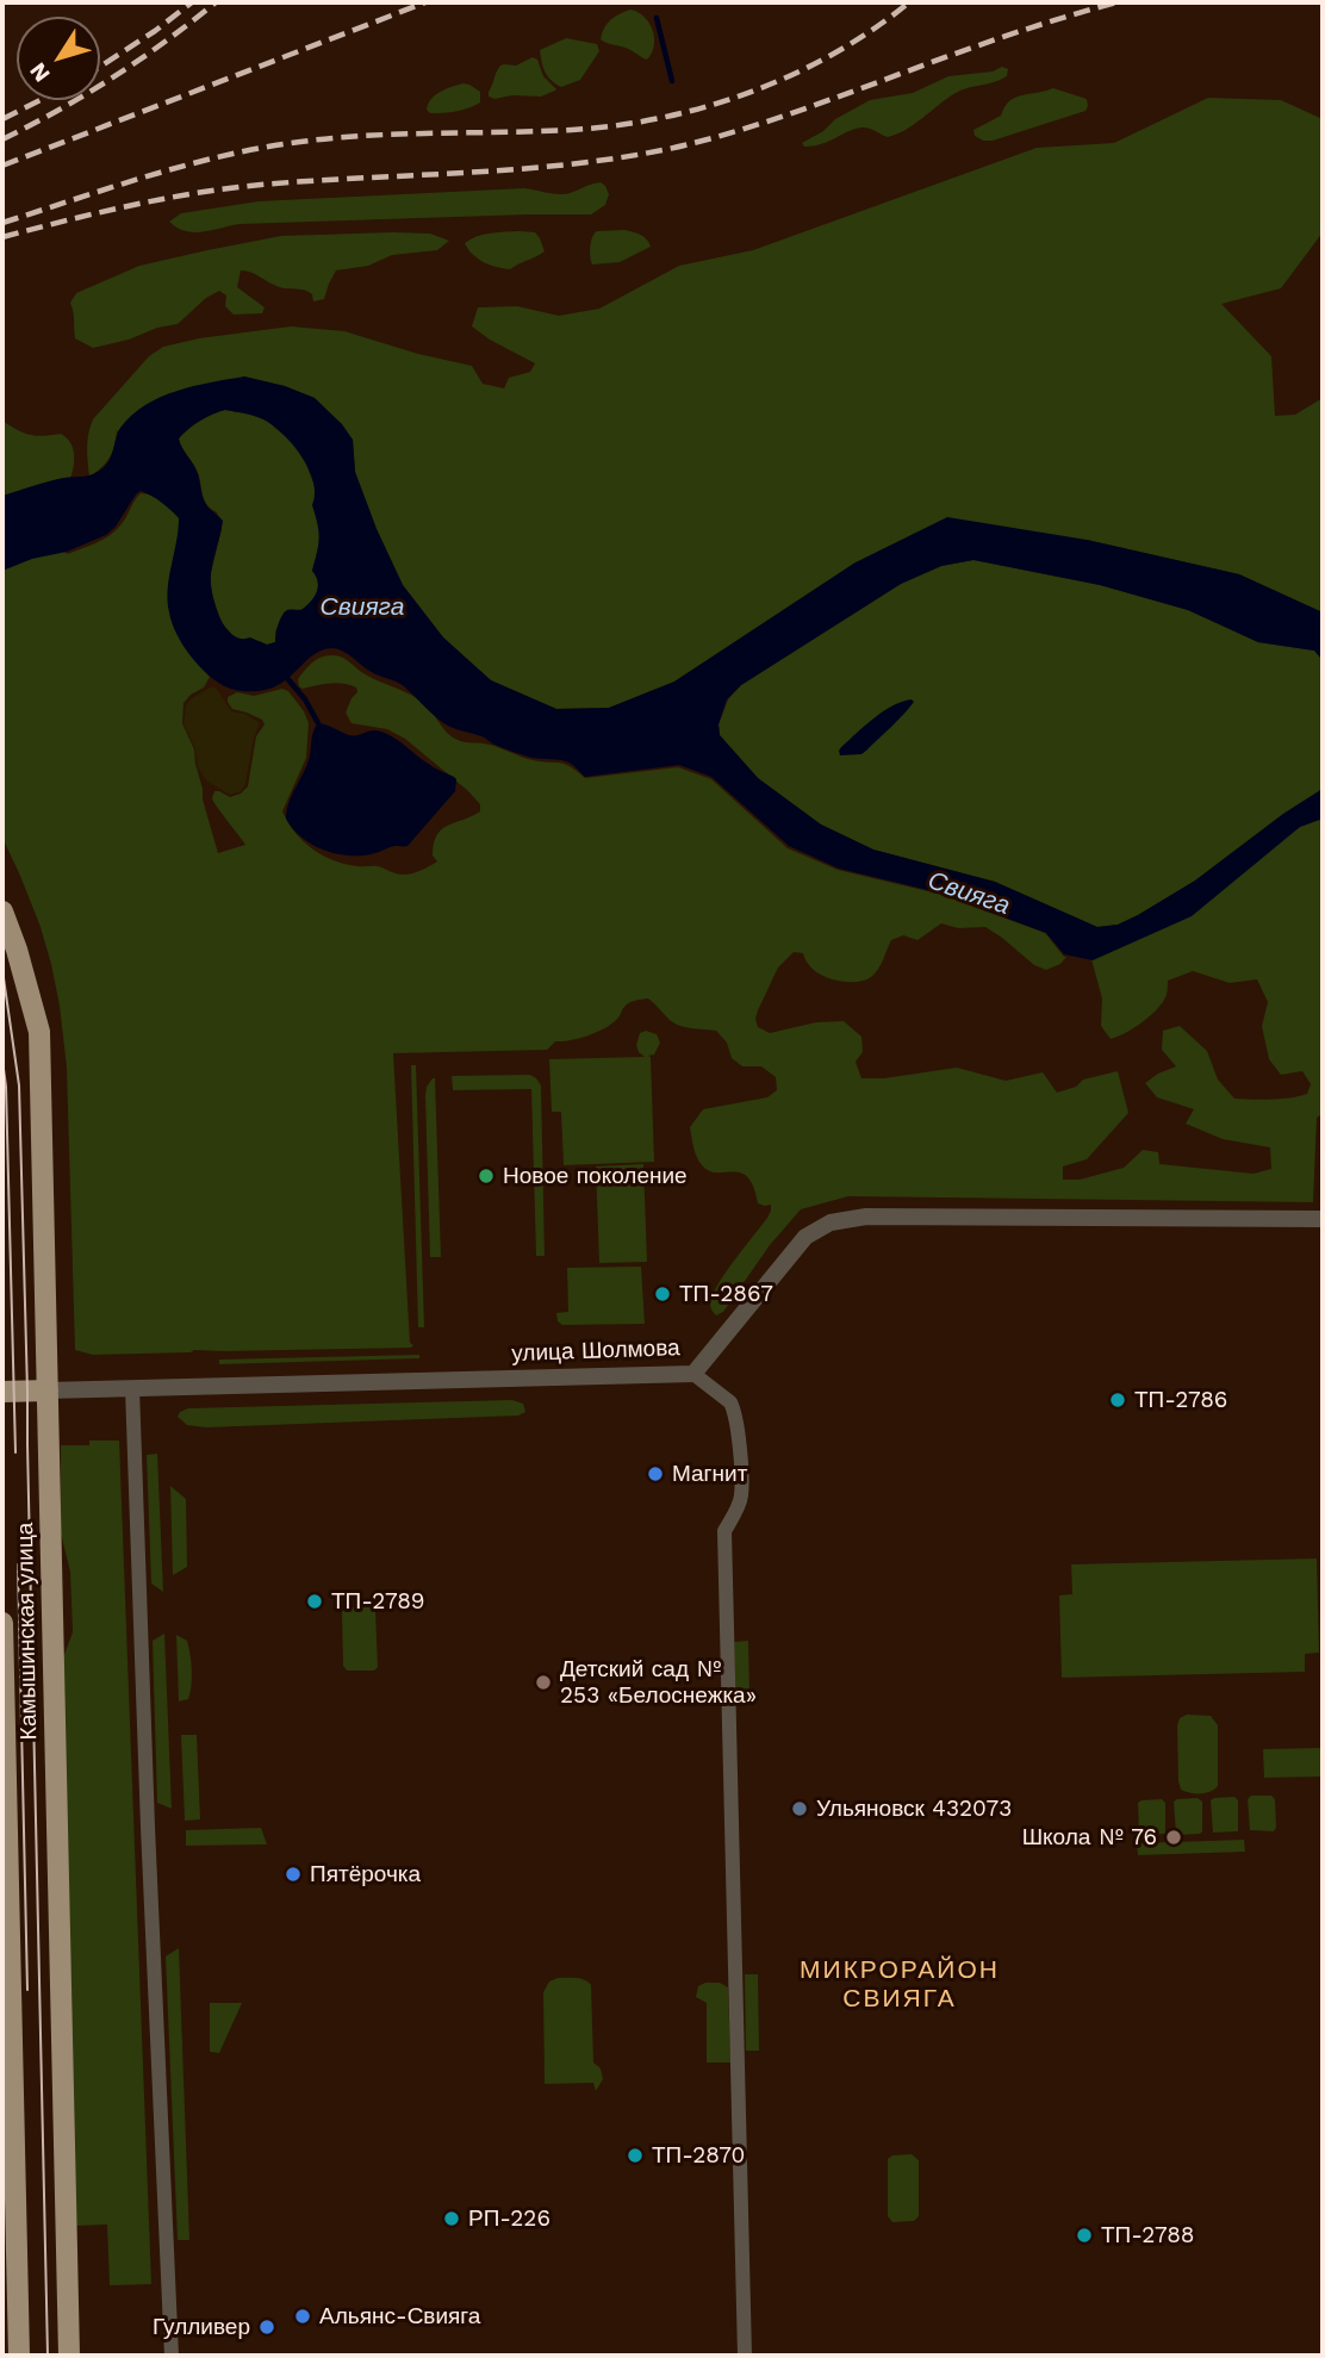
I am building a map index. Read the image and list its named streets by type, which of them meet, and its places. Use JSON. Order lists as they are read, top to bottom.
{
  "streets": {
    "main road": ["улица Шолмова", "Камышинская улица"]
  },
  "crossings": [
    ["улица Шолмова", "Камышинская улица"]
  ],
  "districts": ["МИКРОРАЙОН СВИЯГА"],
  "water": ["Свияга"],
  "places": [
    "Новое поколение",
    "ТП-2867",
    "ТП-2786",
    "Магнит",
    "ТП-2789",
    "Детский сад № 253 «Белоснежка»",
    "Ульяновск 432073",
    "Школа № 76",
    "Пятёрочка",
    "ТП-2870",
    "РП-226",
    "ТП-2788",
    "Альянс-Свияга",
    "Гулливер"
  ],
  "north": "bottom left"
}
